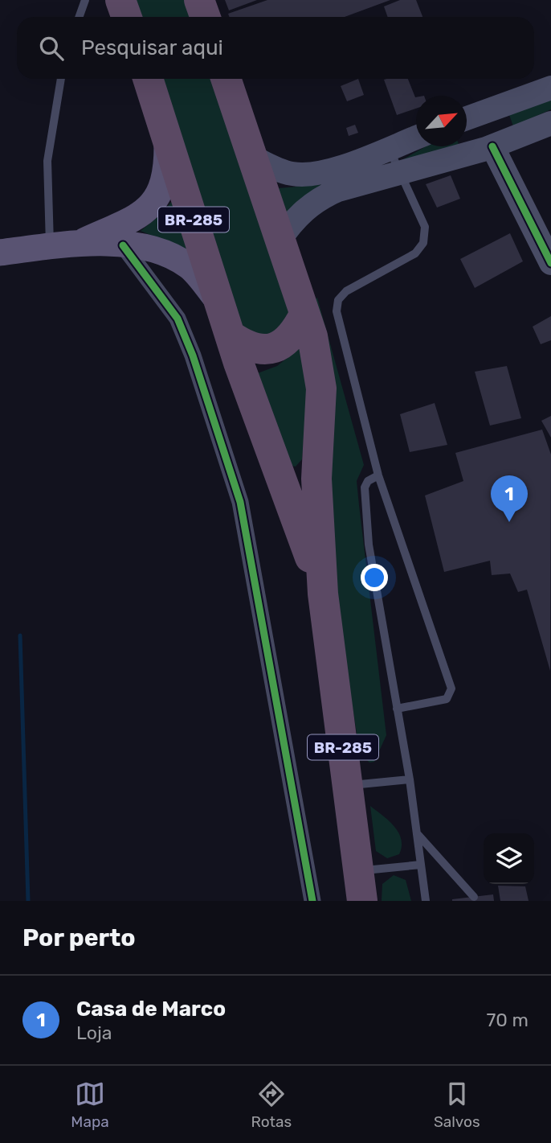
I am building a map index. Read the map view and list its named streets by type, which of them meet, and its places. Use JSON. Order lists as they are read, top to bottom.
{
  "streets": {
    "highway": ["BR-285"]
  },
  "north": "top right",
  "page": {
    "search": "Pesquisar aqui",
    "pins": "1",
    "heading": "Por perto",
    "list": [
      {
        "mark": "1",
        "name": "Casa de Marco",
        "note": "Loja",
        "value": "70 m"
      }
    ],
    "nav": ["Mapa", "Rotas", "Salvos"]
  }
}
